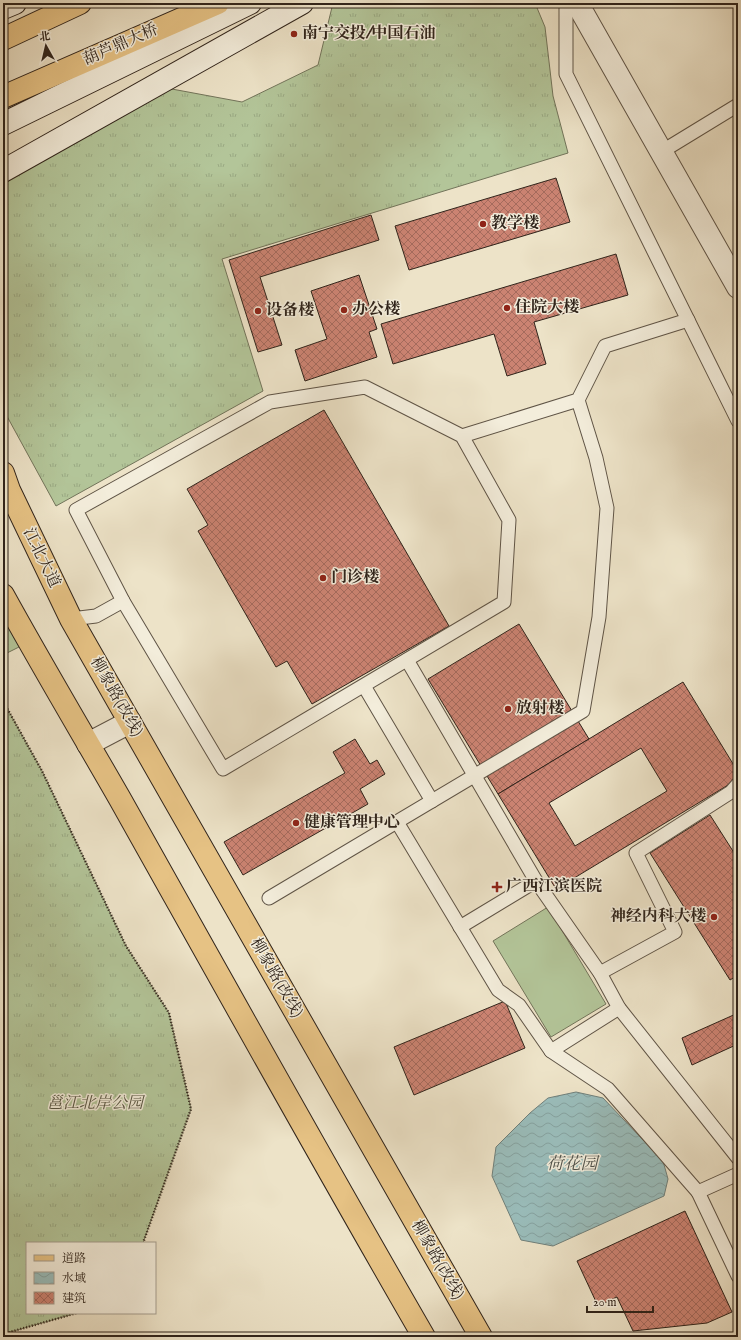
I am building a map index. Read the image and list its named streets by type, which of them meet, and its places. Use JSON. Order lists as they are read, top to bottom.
{
  "streets": {
    "main road": ["葫芦鼎大桥", "江北大道", "柳象路(改线)"]
  },
  "crossings": [
    ["江北大道", "柳象路(改线)"]
  ],
  "water": ["荷花园"],
  "parks": ["邕江北岸公园"],
  "places": {
    "other": [
      "南宁交投/中国石油",
      "教学楼",
      "住院大楼",
      "办公楼",
      "设备楼",
      "门诊楼",
      "放射楼",
      "健康管理中心",
      "神经内科大楼"
    ],
    "health": ["广西江滨医院"]
  },
  "legend": ["道路", "水域", "建筑"],
  "scale_bar": "20 m",
  "north": "top"
}
